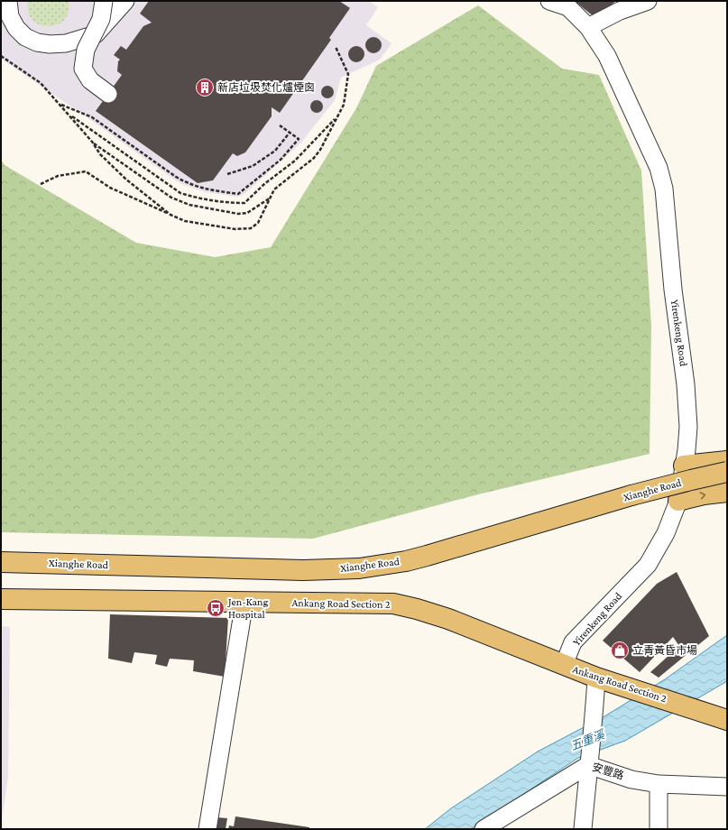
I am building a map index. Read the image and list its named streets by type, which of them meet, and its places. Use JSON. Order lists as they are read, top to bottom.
{
  "streets": {
    "main road": ["Xianghe Road", "Ankang Road Section 2"],
    "street": ["Yirenkeng Road", "安豐路"]
  },
  "crossings": [
    ["Yirenkeng Road", "Ankang Road Section 2"]
  ],
  "water": ["五重溪"],
  "places": {
    "building": ["新店垃圾焚化爐煙囪"],
    "bus stop": ["Jen-Kang Hospital"],
    "shop": ["立青黃昏市場"]
  }
}
